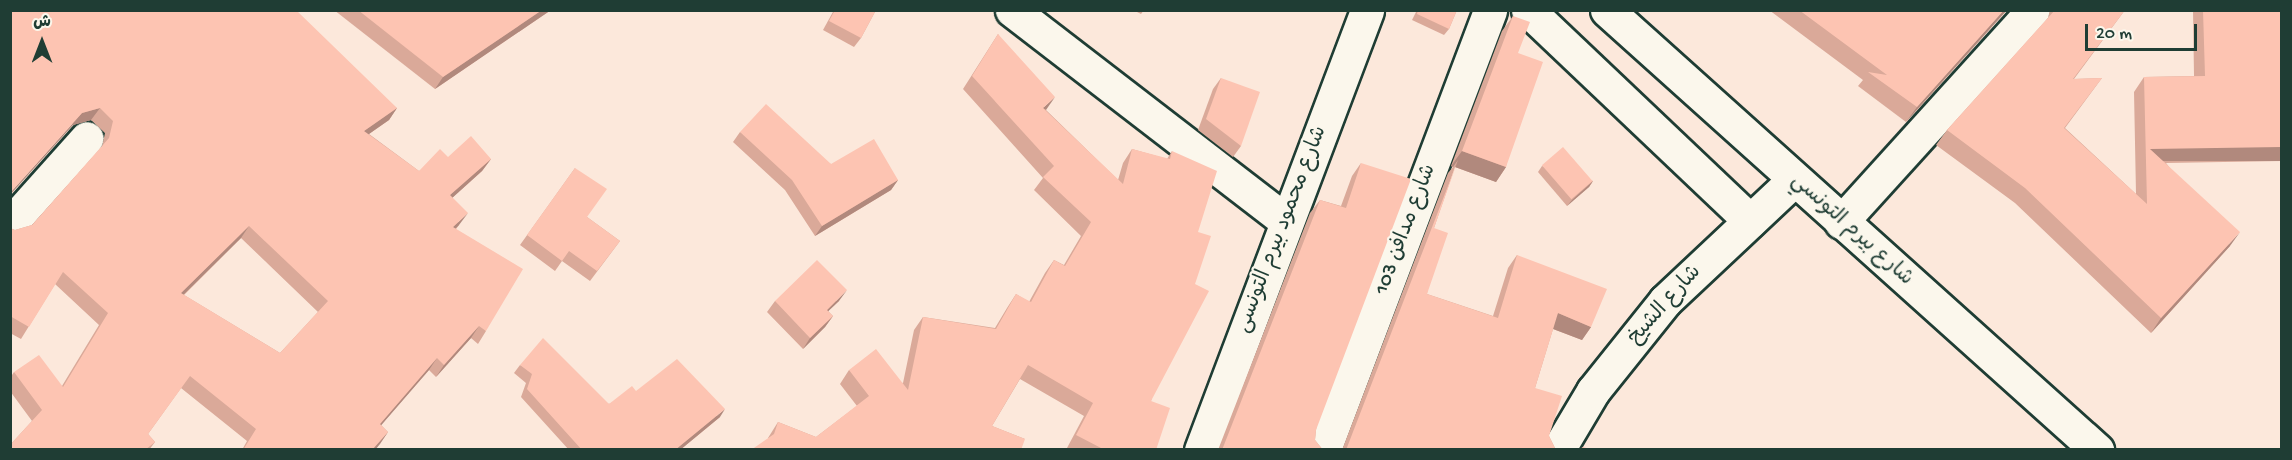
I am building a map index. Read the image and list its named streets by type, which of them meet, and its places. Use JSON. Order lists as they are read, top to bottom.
{
  "streets": {
    "street": [
      "شارع محمود بيرم التونسى",
      "شارع مدافن 103",
      "شارع بيرم التونسي",
      "شارع الشيخ"
    ]
  },
  "crossings": [
    ["شارع بيرم التونسي", "شارع الشيخ"]
  ],
  "scale_bar": "20 m",
  "north": "top"
}
